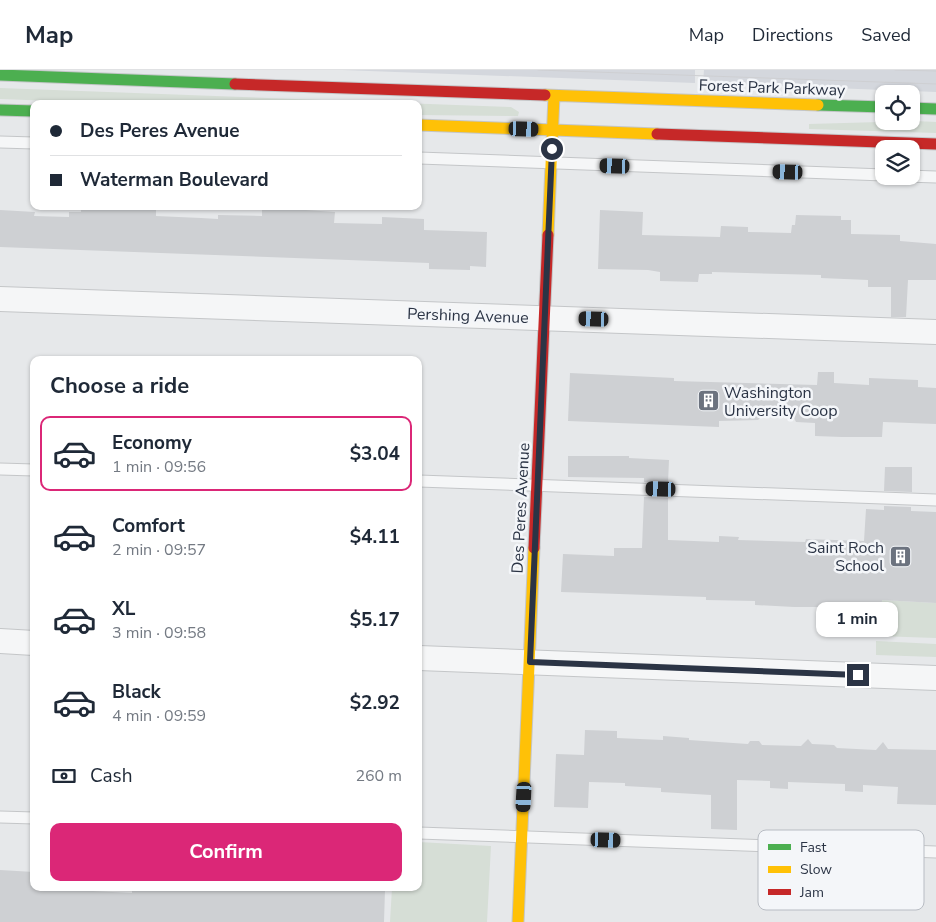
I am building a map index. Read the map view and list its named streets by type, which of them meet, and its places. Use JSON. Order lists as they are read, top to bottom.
{
  "streets": {
    "main road": ["Forest Park Parkway", "Des Peres Avenue"],
    "street": ["Pershing Avenue"]
  },
  "crossings": [
    ["Forest Park Parkway", "Des Peres Avenue"],
    ["Pershing Avenue", "Des Peres Avenue"]
  ],
  "places": {
    "building": ["Washington University Coop", "Saint Roch School"]
  },
  "legend": ["Fast", "Slow", "Jam"],
  "page": {
    "header": "Map",
    "nav": ["Map", "Directions", "Saved"],
    "banner": ["Des Peres Avenue", "Waterman Boulevard"],
    "heading": "Choose a ride",
    "list": [
      {
        "name": "Economy",
        "note": "1 min · 09:56",
        "value": "$3.04"
      },
      {
        "name": "Comfort",
        "note": "2 min · 09:57",
        "value": "$4.11"
      },
      {
        "name": "XL",
        "note": "3 min · 09:58",
        "value": "$5.17"
      },
      {
        "name": "Black",
        "note": "4 min · 09:59",
        "value": "$2.92"
      }
    ],
    "bubble": "1 min",
    "pay": ["Cash", "260 m"],
    "buttons": "Confirm"
  }
}
